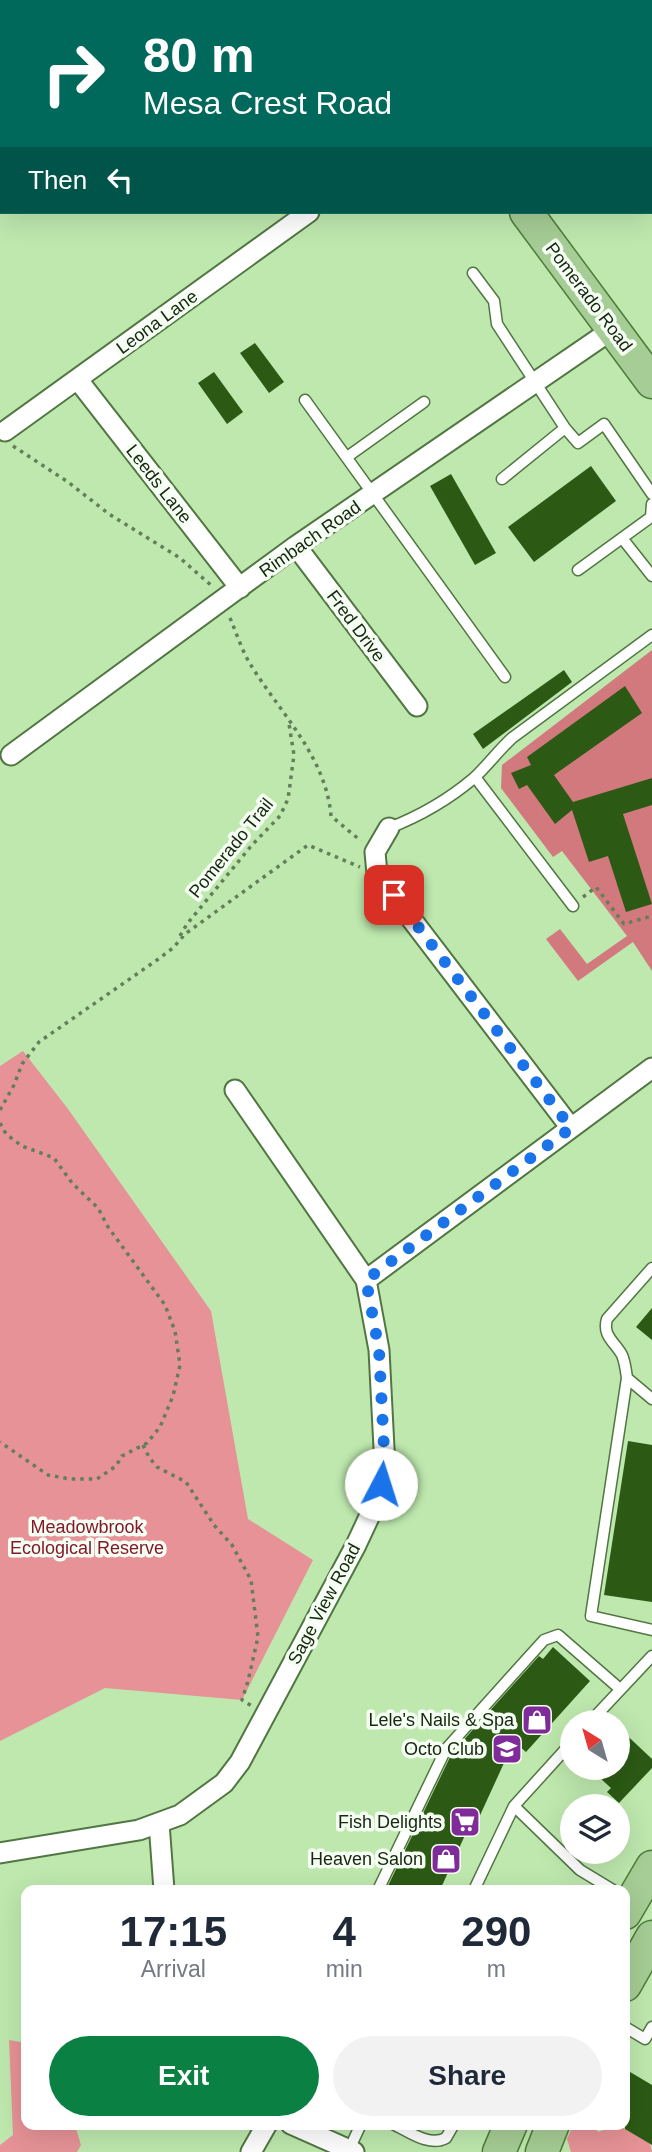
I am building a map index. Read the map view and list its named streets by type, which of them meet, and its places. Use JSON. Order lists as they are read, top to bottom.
{
  "streets": {
    "main road": ["Pomerado Road"],
    "street": [
      "Leona Lane",
      "Leeds Lane",
      "Rimbach Road",
      "Fred Drive",
      "Sage View Road"
    ],
    "path": ["Pomerado Trail"]
  },
  "crossings": [
    ["Pomerado Road", "Rimbach Road"],
    ["Leona Lane", "Leeds Lane"],
    ["Leeds Lane", "Rimbach Road"],
    ["Rimbach Road", "Fred Drive"]
  ],
  "parks": ["Meadowbrook Ecological Reserve"],
  "places": {
    "shop": ["Lele's Nails & Spa", "Heaven Salon"],
    "school or university": ["Octo Club"],
    "supermarket": ["Fish Delights"]
  },
  "north": "top left",
  "page": {
    "turn": ["80 m", "Mesa Crest Road"],
    "then": "Then",
    "eta": [
      "17:15",
      "Arrival",
      "4",
      "min",
      "290",
      "m"
    ],
    "buttons": ["Exit", "Share"]
  }
}
